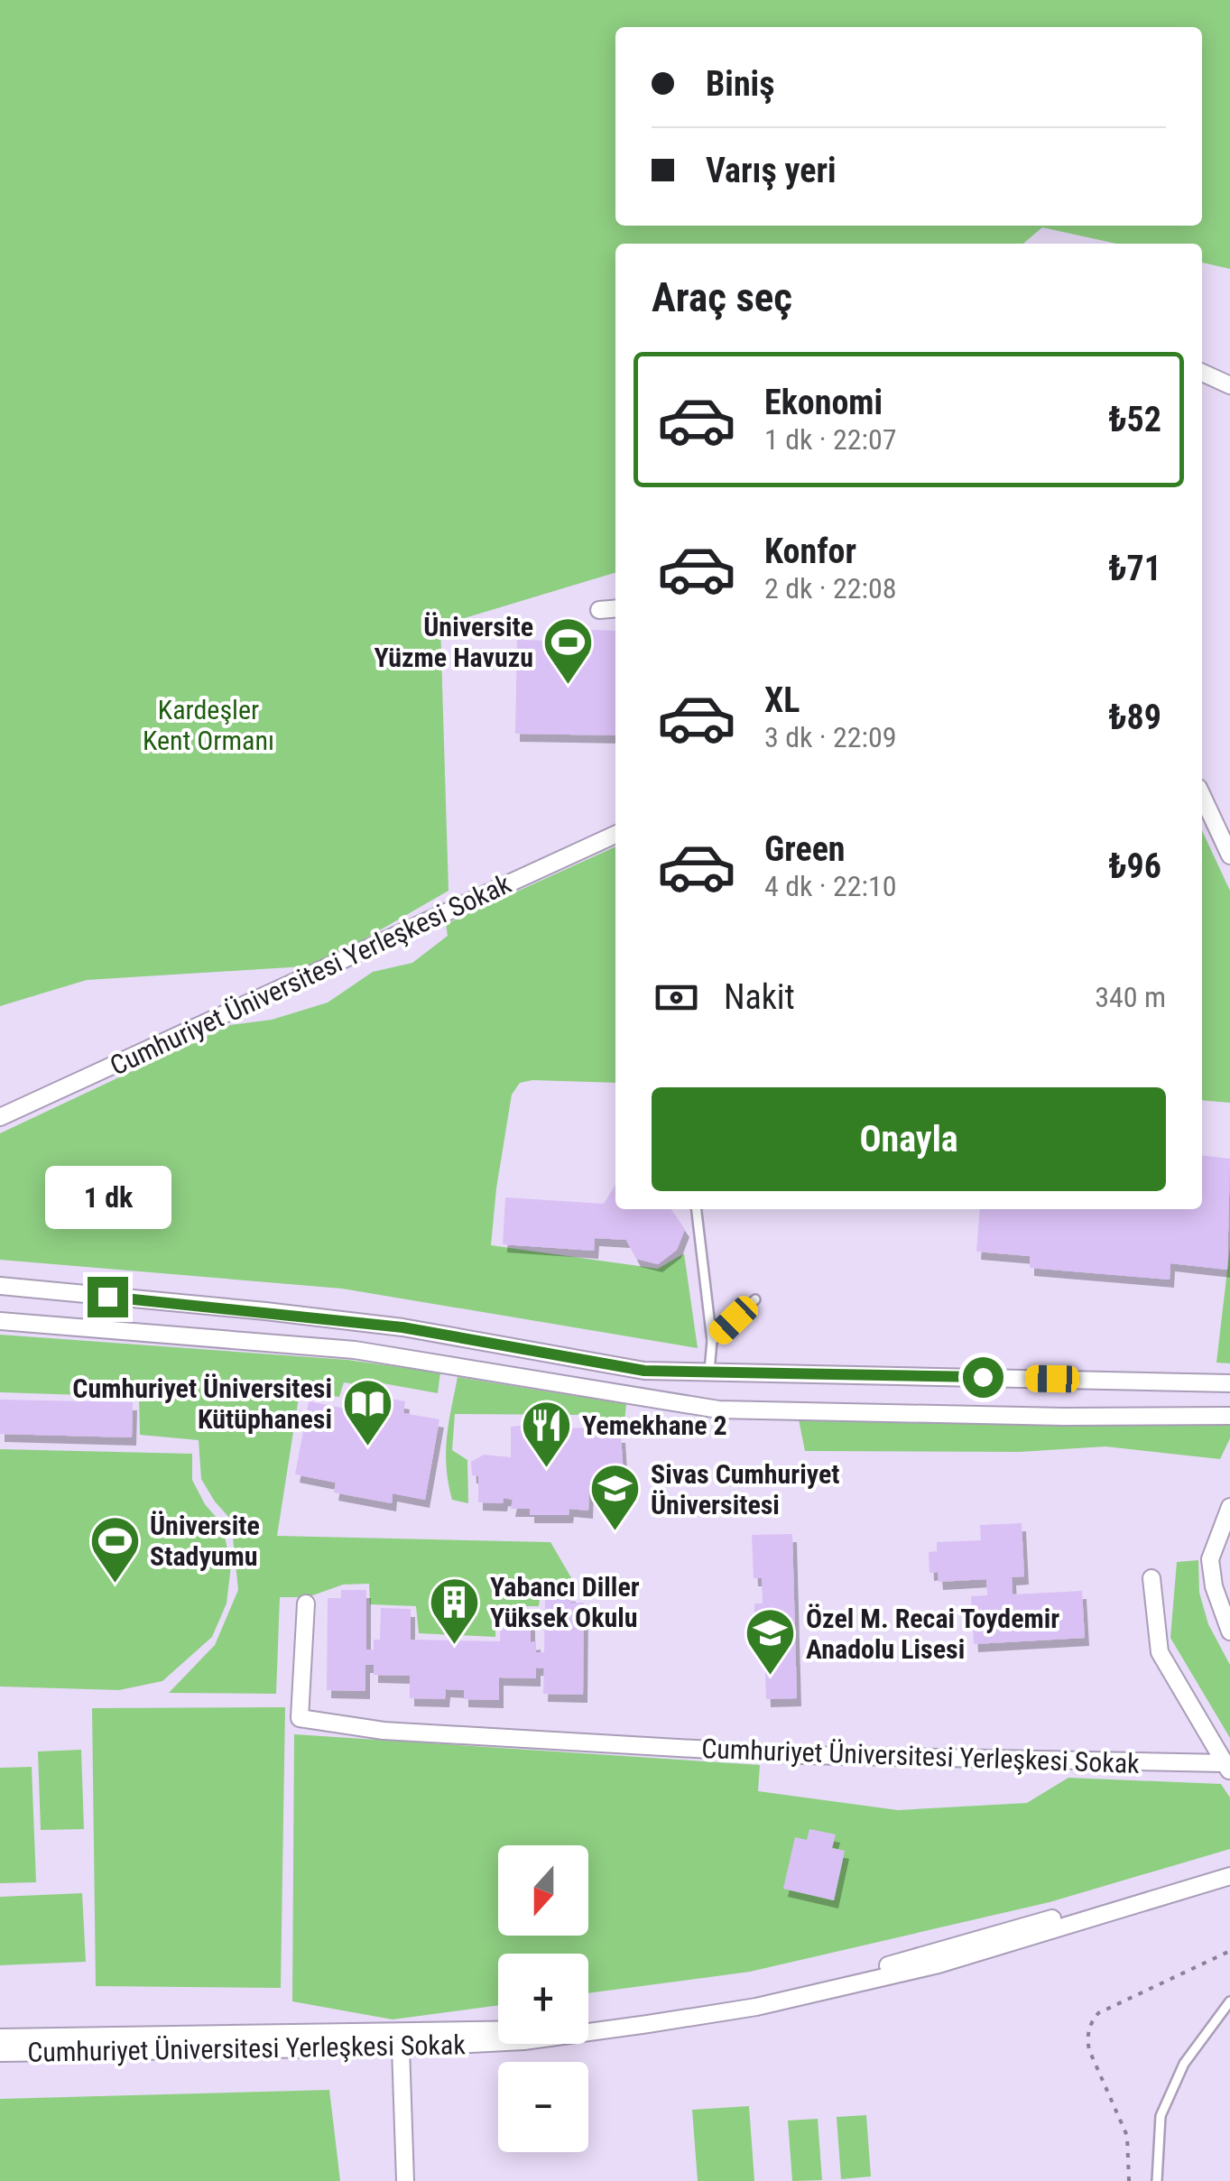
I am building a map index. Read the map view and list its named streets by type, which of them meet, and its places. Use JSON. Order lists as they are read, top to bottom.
{
  "streets": {
    "street": ["Cumhuriyet Üniversitesi Yerleşkesi Sokak"]
  },
  "parks": ["Kardeşler Kent Ormanı"],
  "places": {
    "sports": ["Üniversite Yüzme Havuzu", "Üniversite Stadyumu"],
    "library": ["Cumhuriyet Üniversitesi Kütüphanesi"],
    "restaurant": ["Yemekhane 2"],
    "school or university": ["Sivas Cumhuriyet Üniversitesi", "Özel M. Recai Toydemir Anadolu Lisesi"],
    "building": ["Yabancı Diller Yüksek Okulu"]
  },
  "north": "bottom",
  "page": {
    "banner": ["Biniş", "Varış yeri"],
    "heading": "Araç seç",
    "list": [
      {
        "name": "Ekonomi",
        "note": "1 dk · 22:07",
        "value": "₺52"
      },
      {
        "name": "Konfor",
        "note": "2 dk · 22:08",
        "value": "₺71"
      },
      {
        "name": "XL",
        "note": "3 dk · 22:09",
        "value": "₺89"
      },
      {
        "name": "Green",
        "note": "4 dk · 22:10",
        "value": "₺96"
      }
    ],
    "pay": ["Nakit", "340 m"],
    "buttons": "Onayla",
    "bubble": "1 dk",
    "map_buttons": ["+", "−"]
  }
}
